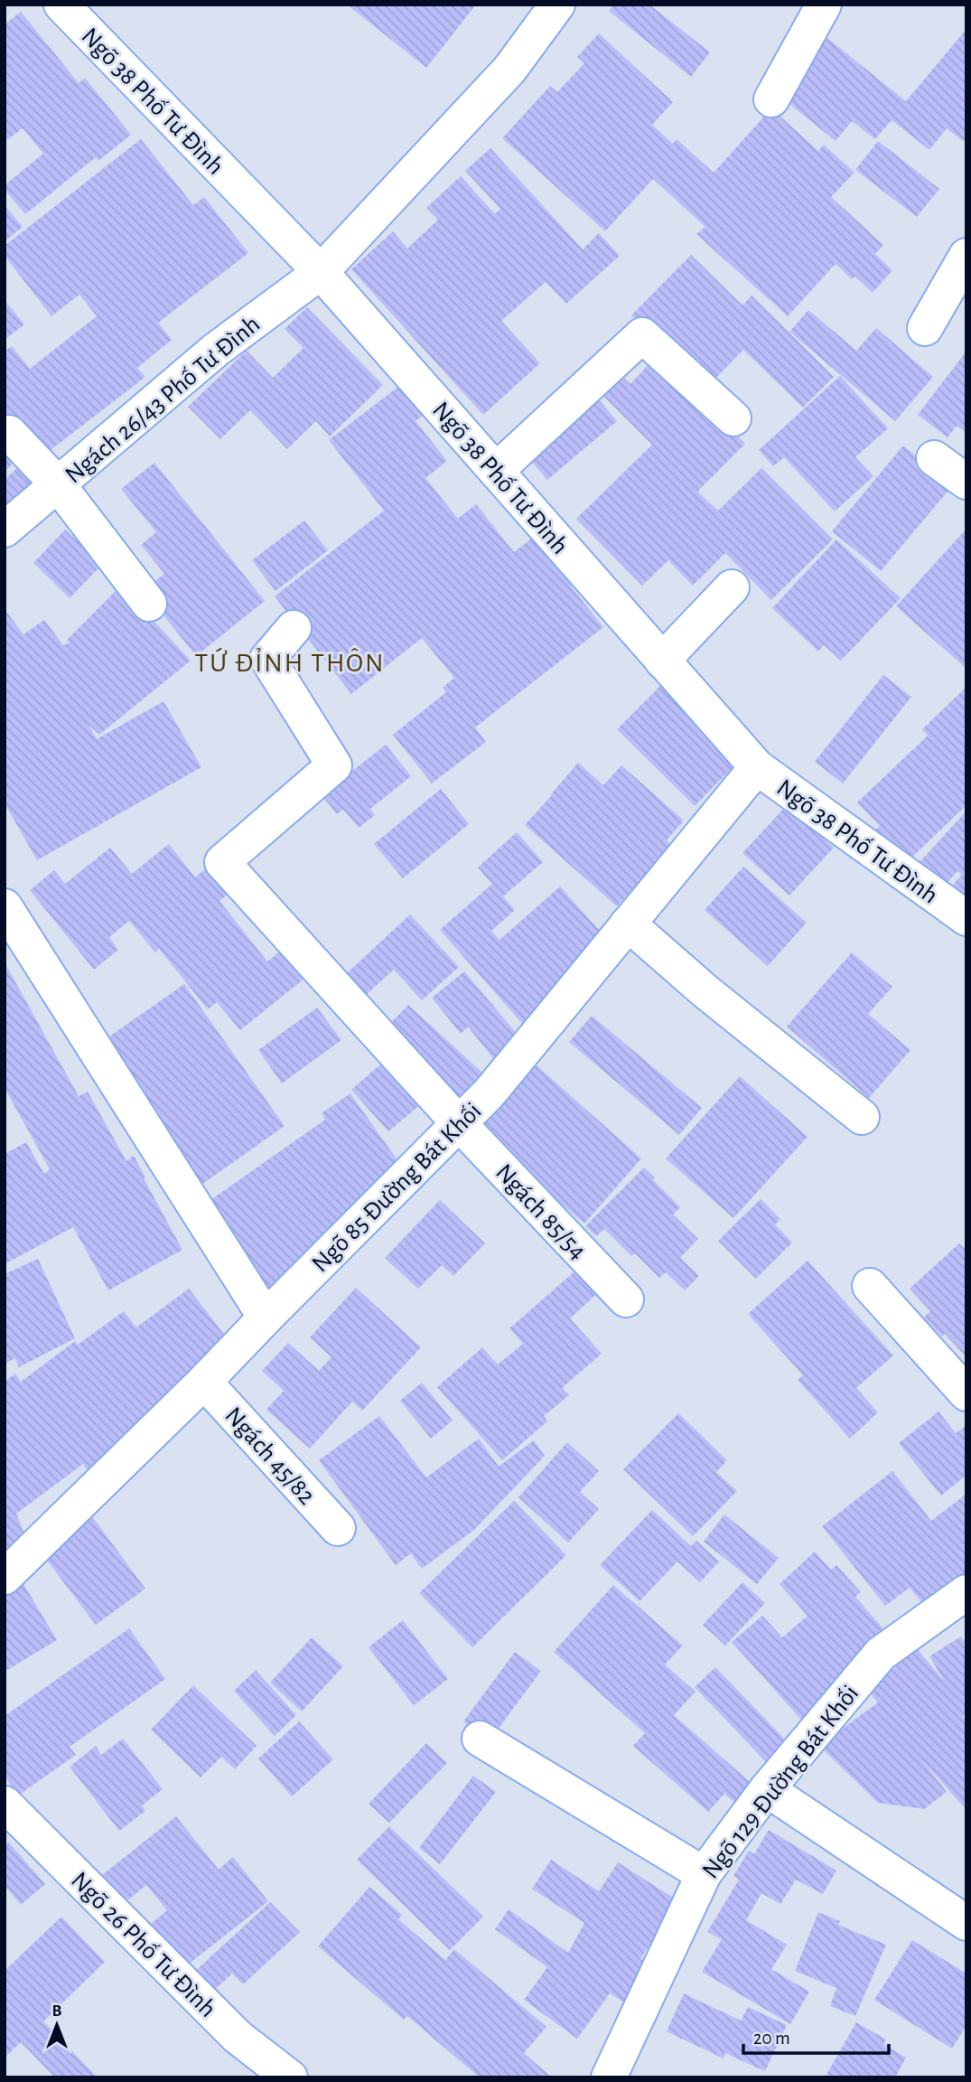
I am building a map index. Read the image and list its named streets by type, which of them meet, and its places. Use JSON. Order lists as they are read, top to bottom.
{
  "streets": {
    "street": [
      "Ngõ 38 Phố Tư Đình",
      "Ngách 26/43 Phố Tư Đình",
      "Ngõ 85 Đường Bát Khối",
      "Ngách 85/54",
      "Ngách 45/82",
      "Ngõ 129 Đường Bát Khối",
      "Ngõ 26 Phố Tư Đình"
    ]
  },
  "crossings": [
    ["Ngõ 38 Phố Tư Đình", "Ngách 26/43 Phố Tư Đình"],
    ["Ngõ 38 Phố Tư Đình", "Ngõ 85 Đường Bát Khối"],
    ["Ngõ 85 Đường Bát Khối", "Ngách 85/54"],
    ["Ngõ 85 Đường Bát Khối", "Ngách 45/82"]
  ],
  "districts": ["TỨ ĐỈNH THÔN"],
  "scale_bar": "20 m",
  "north": "top"
}
